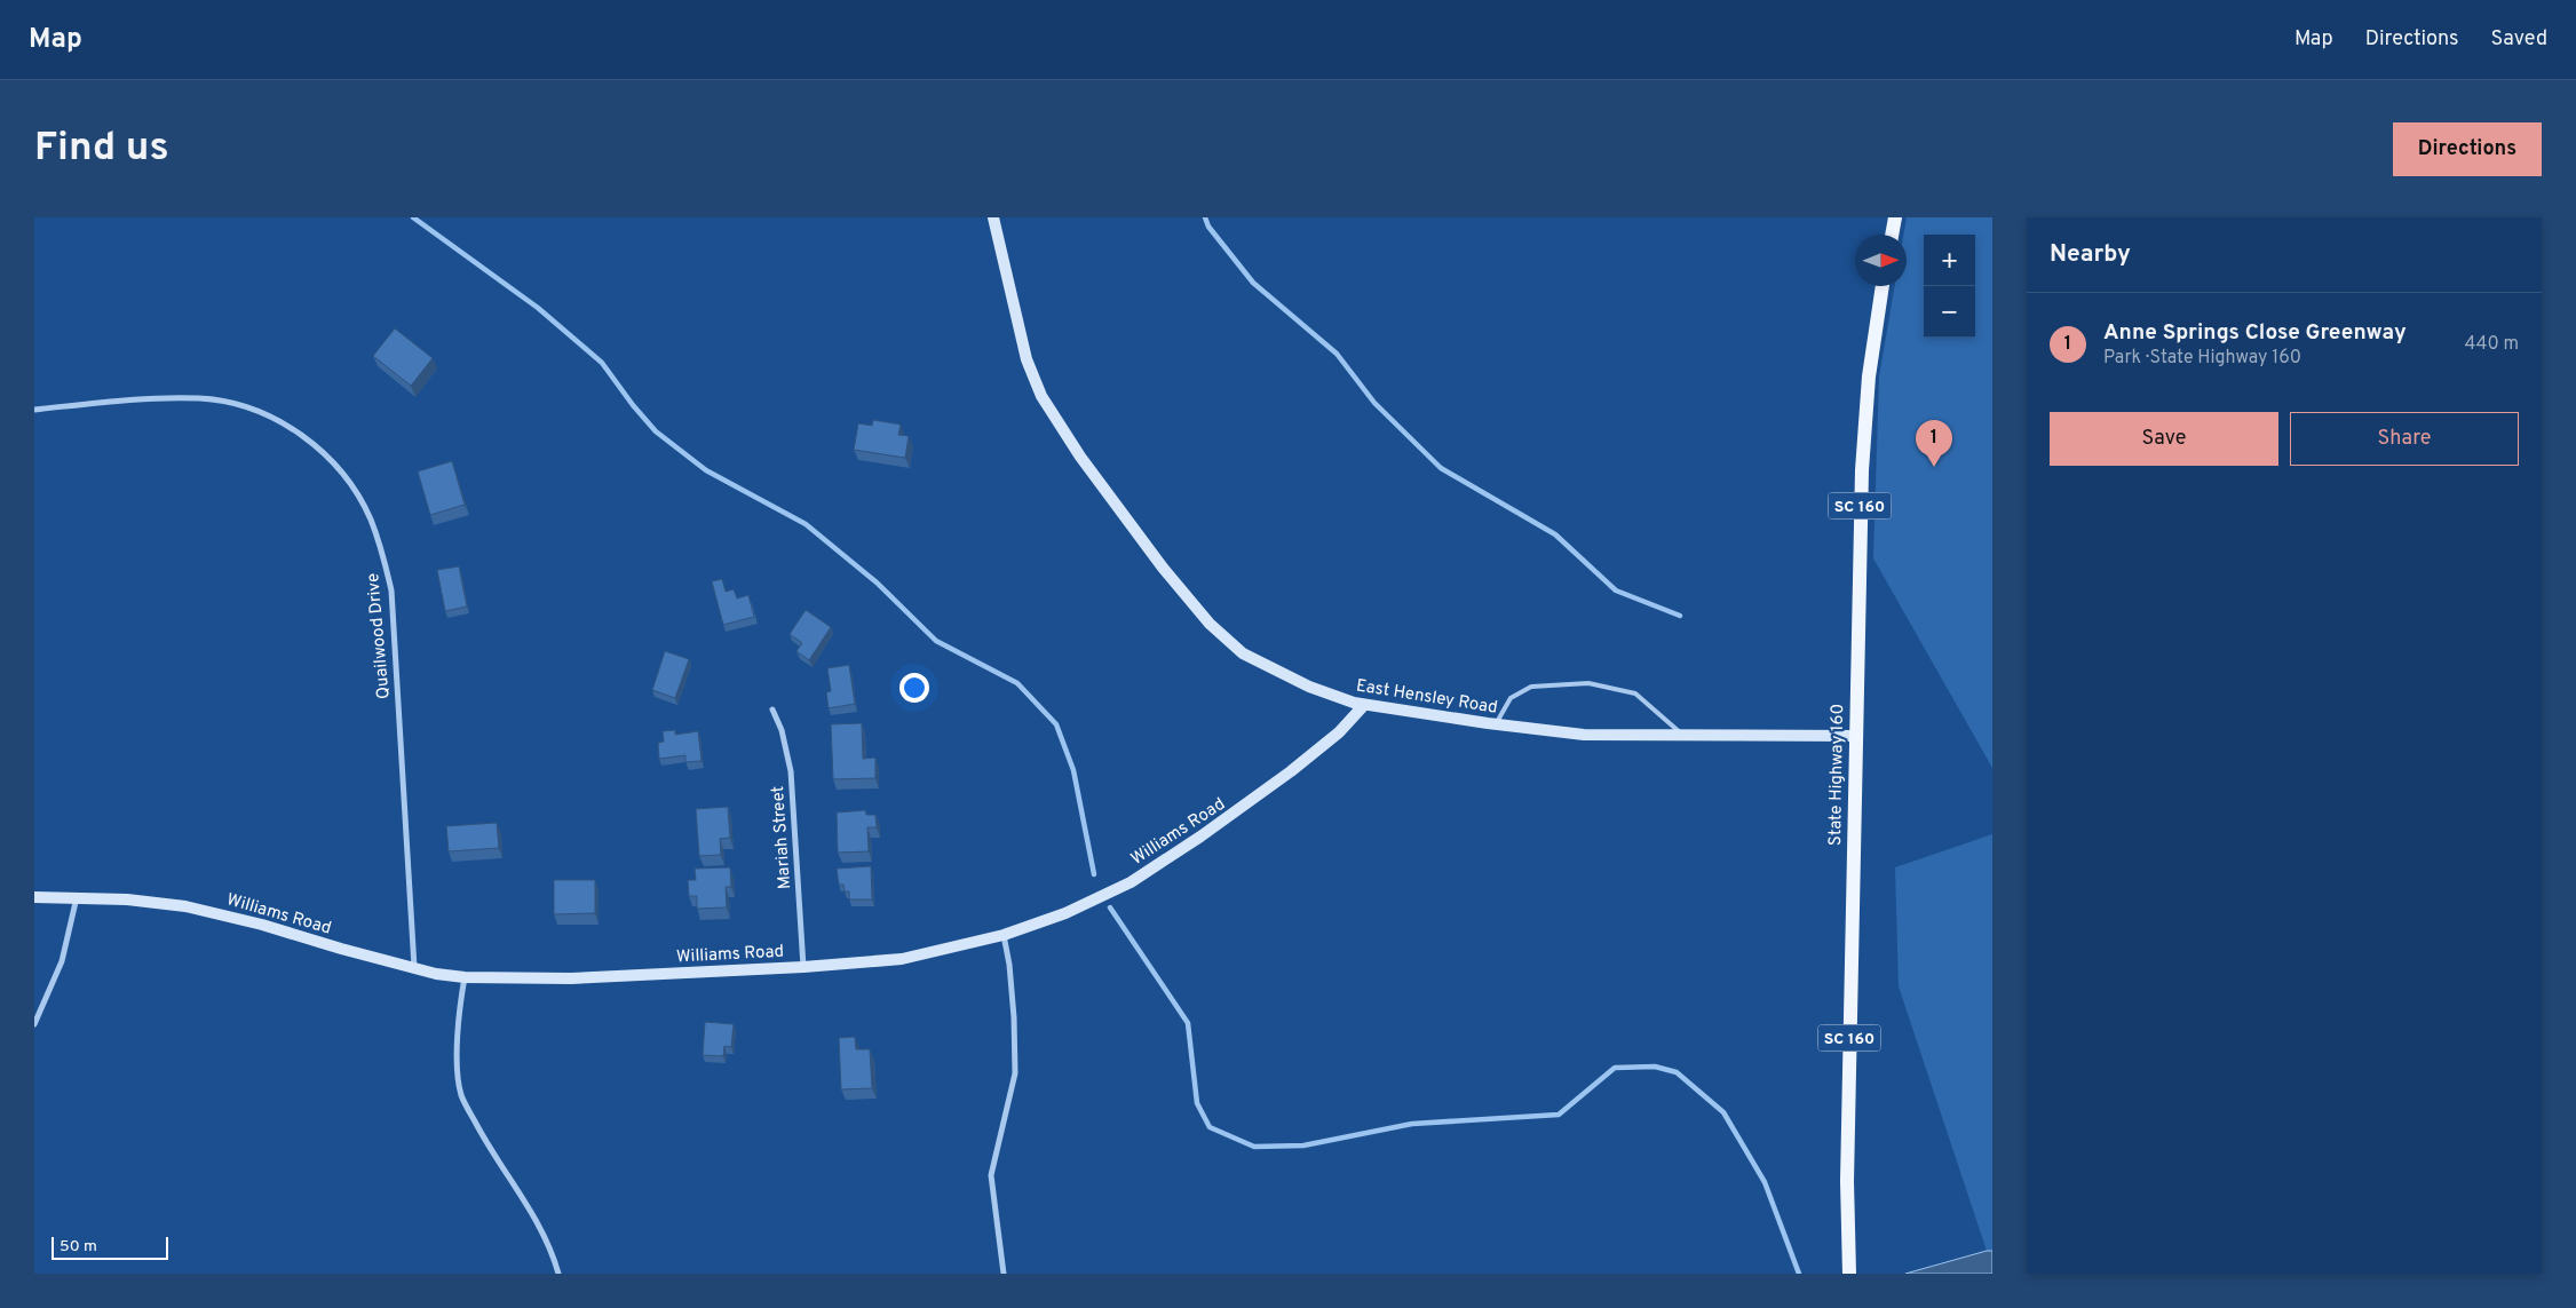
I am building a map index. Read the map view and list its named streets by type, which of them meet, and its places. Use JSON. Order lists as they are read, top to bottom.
{
  "streets": {
    "main road": ["SC 160", "State Highway 160"],
    "street": [
      "Quailwood Drive",
      "East Hensley Road",
      "Williams Road",
      "Mariah Street"
    ]
  },
  "crossings": [
    ["Quailwood Drive", "Williams Road"],
    ["East Hensley Road", "State Highway 160"],
    ["East Hensley Road", "Williams Road"],
    ["Williams Road", "Mariah Street"]
  ],
  "scale_bar": "50 m",
  "north": "right",
  "page": {
    "header": "Map",
    "nav": ["Map", "Directions", "Saved"],
    "buttons": [
      "Directions",
      ["Save", "Share"]
    ],
    "title": "Find us",
    "heading": "Nearby",
    "map_buttons": ["+", "−"],
    "list": [
      {
        "mark": "1",
        "name": "Anne Springs Close Greenway",
        "note": "Park · State Highway 160",
        "value": "440 m"
      }
    ],
    "pins": "1",
    "scale": "50 m"
  }
}
